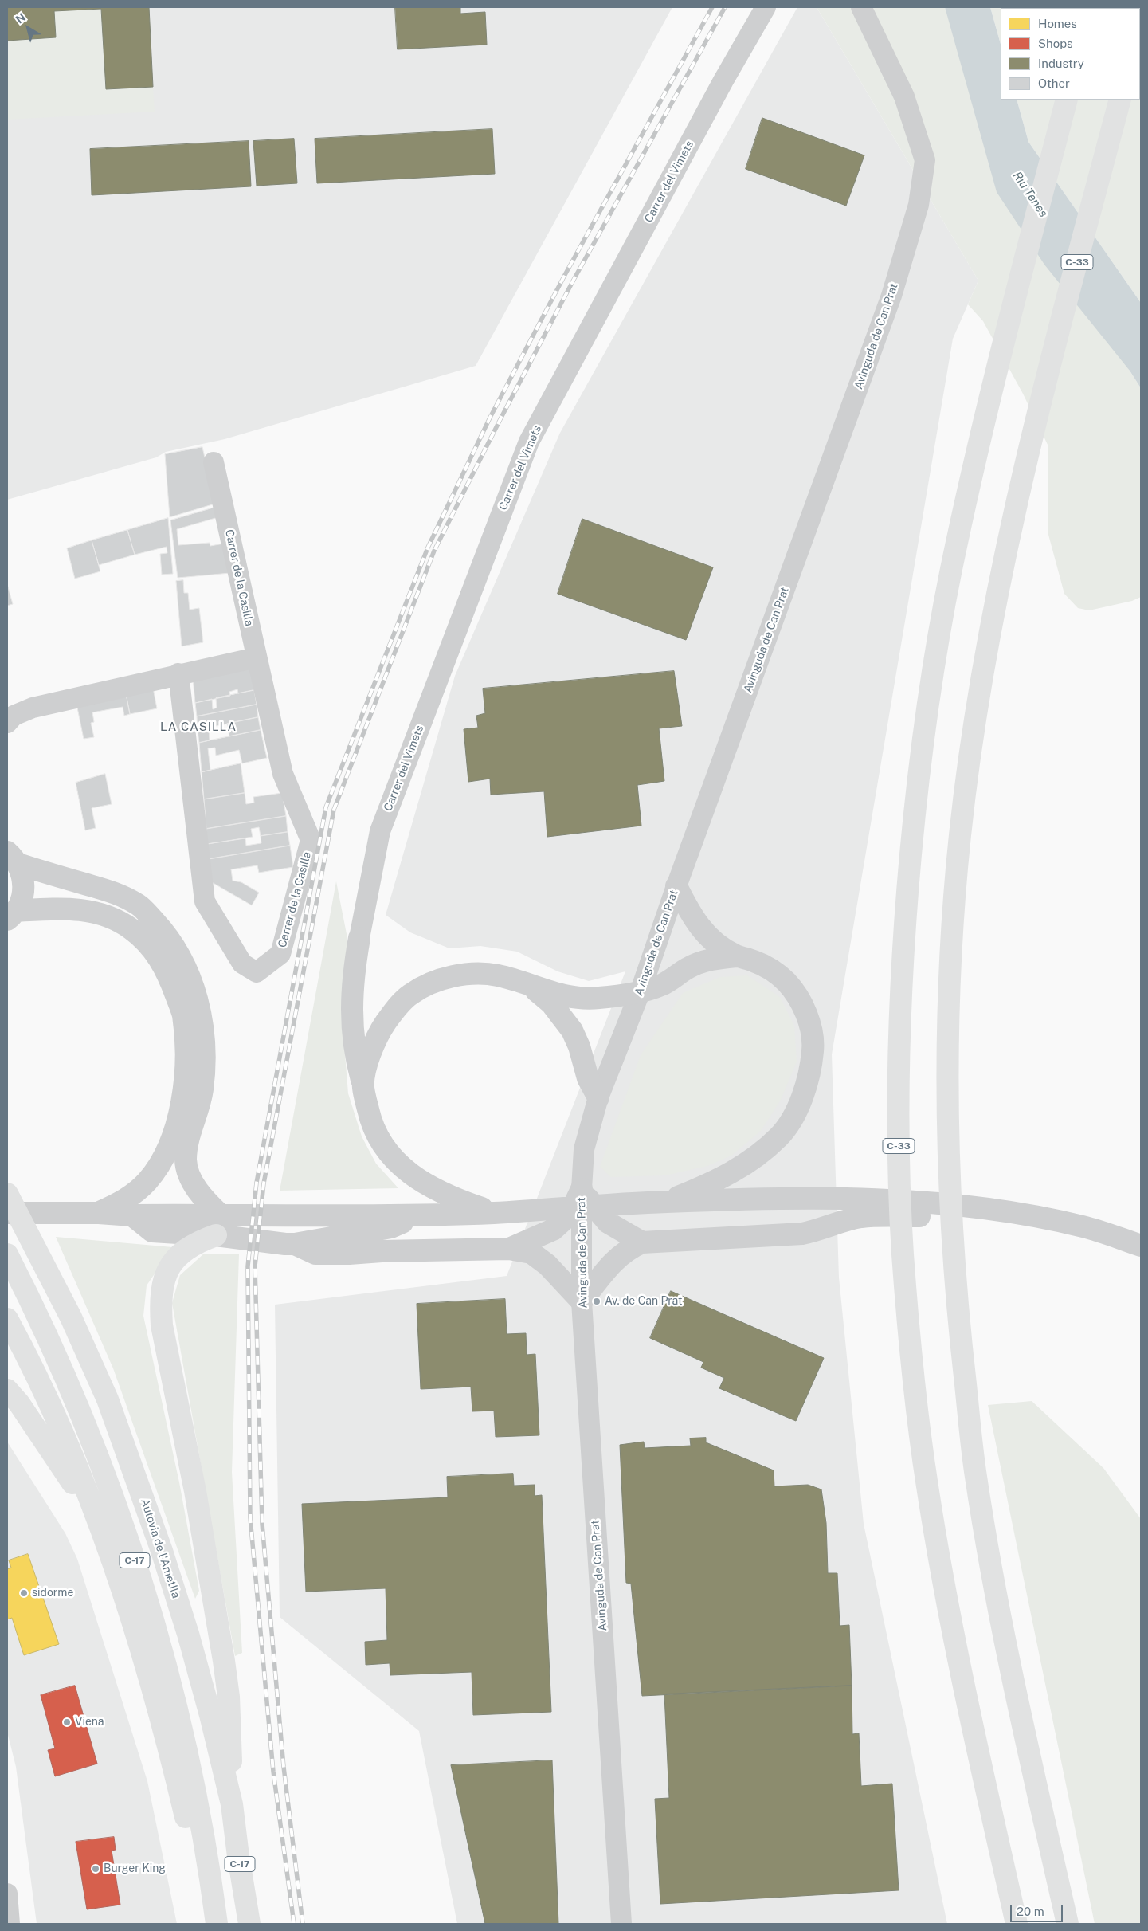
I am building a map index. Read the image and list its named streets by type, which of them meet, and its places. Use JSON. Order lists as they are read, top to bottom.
{
  "streets": {
    "highway": ["C-33", "Autovia de l'Ametlla", "C-17"],
    "street": ["Carrer del Vimets", "Avinguda de Can Prat", "Carrer de la Casilla"]
  },
  "districts": ["LA CASILLA"],
  "water": ["Riu Tenes"],
  "places": [
    "Av. de Can Prat",
    "sidorme",
    "Viena",
    "Burger King"
  ],
  "legend": [
    "Homes",
    "Shops",
    "Industry",
    "Other"
  ],
  "scale_bar": "20 m",
  "north": "top left"
}
